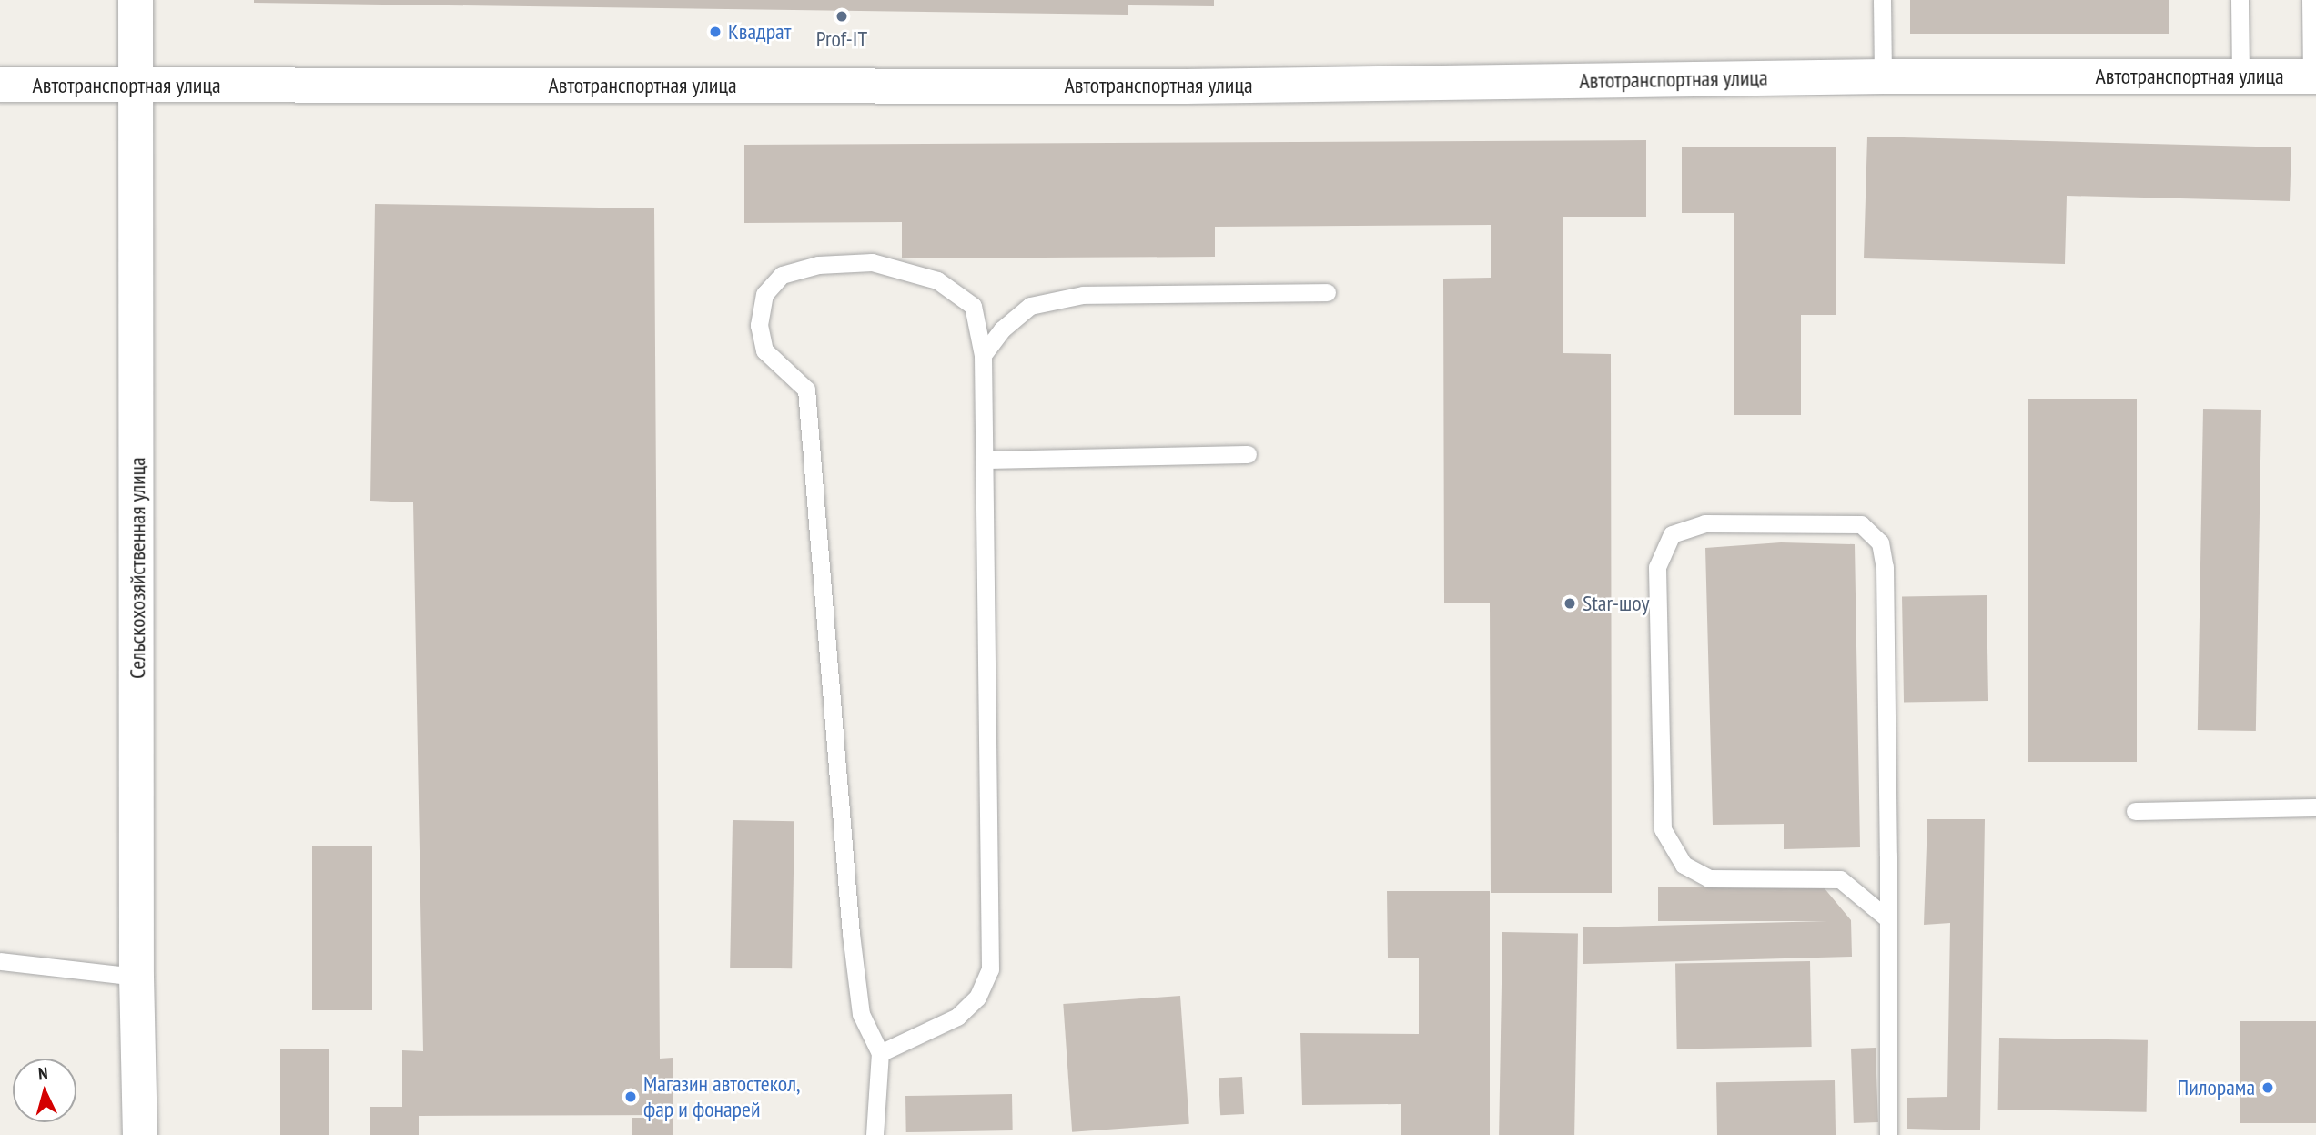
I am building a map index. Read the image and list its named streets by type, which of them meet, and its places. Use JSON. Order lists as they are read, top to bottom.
{
  "streets": {
    "street": ["Автотранспортная улица", "Сельскохозяйственная улица"]
  },
  "crossings": [
    ["Автотранспортная улица", "Сельскохозяйственная улица"]
  ],
  "places": [
    "Prof-IT",
    "Квадрат",
    "Star-шоу",
    "Пилорама",
    "Магазин автостекол, фар и фонарей"
  ],
  "north": "top"
}
